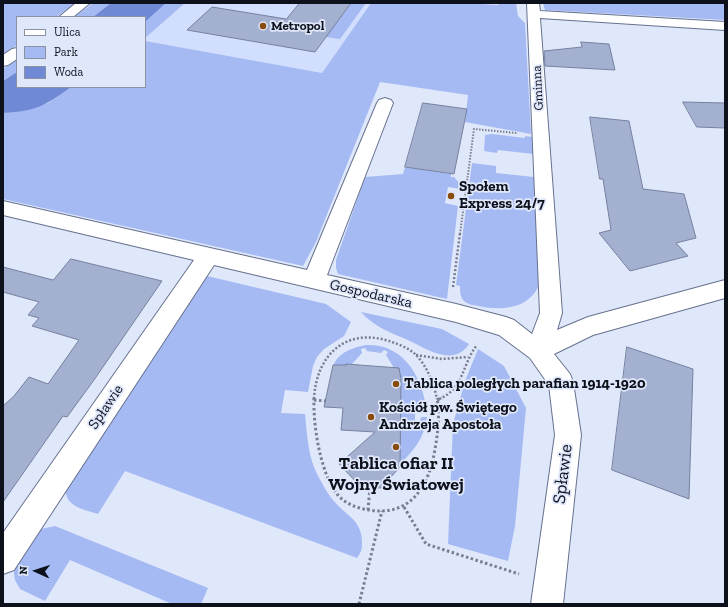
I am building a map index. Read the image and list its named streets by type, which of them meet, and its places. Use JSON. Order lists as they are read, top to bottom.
{
  "streets": {
    "street": ["Gminna", "Gospodarska", "Spławie"]
  },
  "crossings": [
    ["Gminna", "Gospodarska"],
    ["Gminna", "Spławie"],
    ["Gospodarska", "Spławie"]
  ],
  "places": [
    "Metropol",
    "Społem Express 24/7",
    "Tablica poległych parafian 1914-1920",
    "Kościół pw. Świętego Andrzeja Apostoła",
    "Tablica ofiar II Wojny Światowej"
  ],
  "legend": ["Ulica", "Park", "Woda"],
  "north": "left"
}
